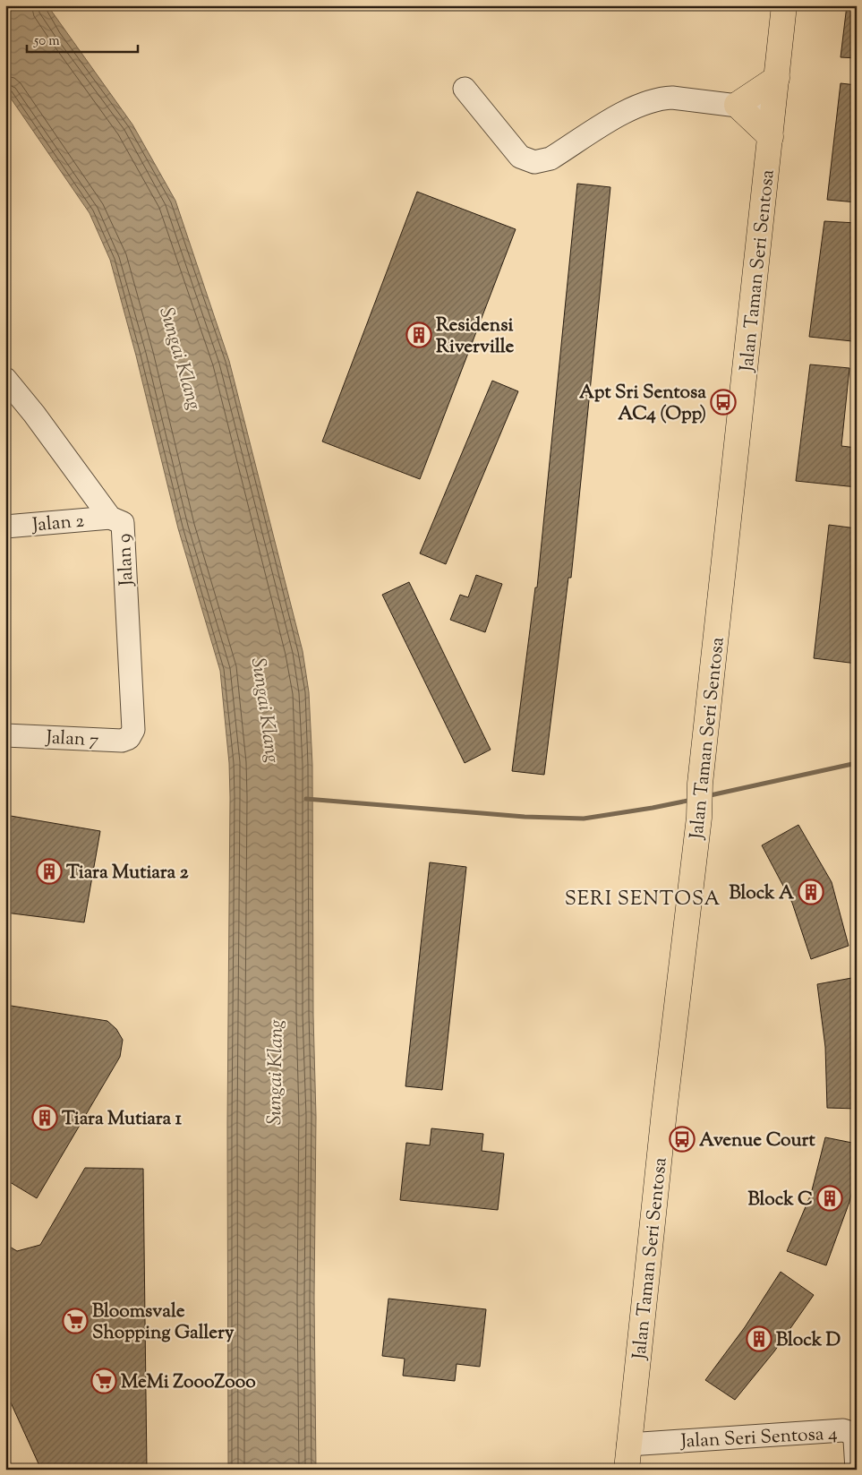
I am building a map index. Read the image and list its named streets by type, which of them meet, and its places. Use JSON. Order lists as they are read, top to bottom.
{
  "streets": {
    "main road": ["Jalan Taman Seri Sentosa"],
    "street": [
      "Jalan 2",
      "Jalan 9",
      "Jalan 7",
      "Jalan Seri Sentosa 4"
    ]
  },
  "crossings": [
    ["Jalan Taman Seri Sentosa", "Jalan Seri Sentosa 4"],
    ["Jalan 2", "Jalan 9"],
    ["Jalan 9", "Jalan 7"]
  ],
  "districts": ["SERI SENTOSA"],
  "water": ["Sungai Klang"],
  "places": {
    "building": [
      "Residensi Riverville",
      "Tiara Mutiara 2",
      "Block A",
      "Tiara Mutiara 1",
      "Block C",
      "Block D"
    ],
    "bus stop": ["Apt Sri Sentosa AC4 (Opp)", "Avenue Court"],
    "supermarket": ["Bloomsvale Shopping Gallery", "MeMi ZoooZooo"]
  },
  "scale_bar": "50 m"
}
